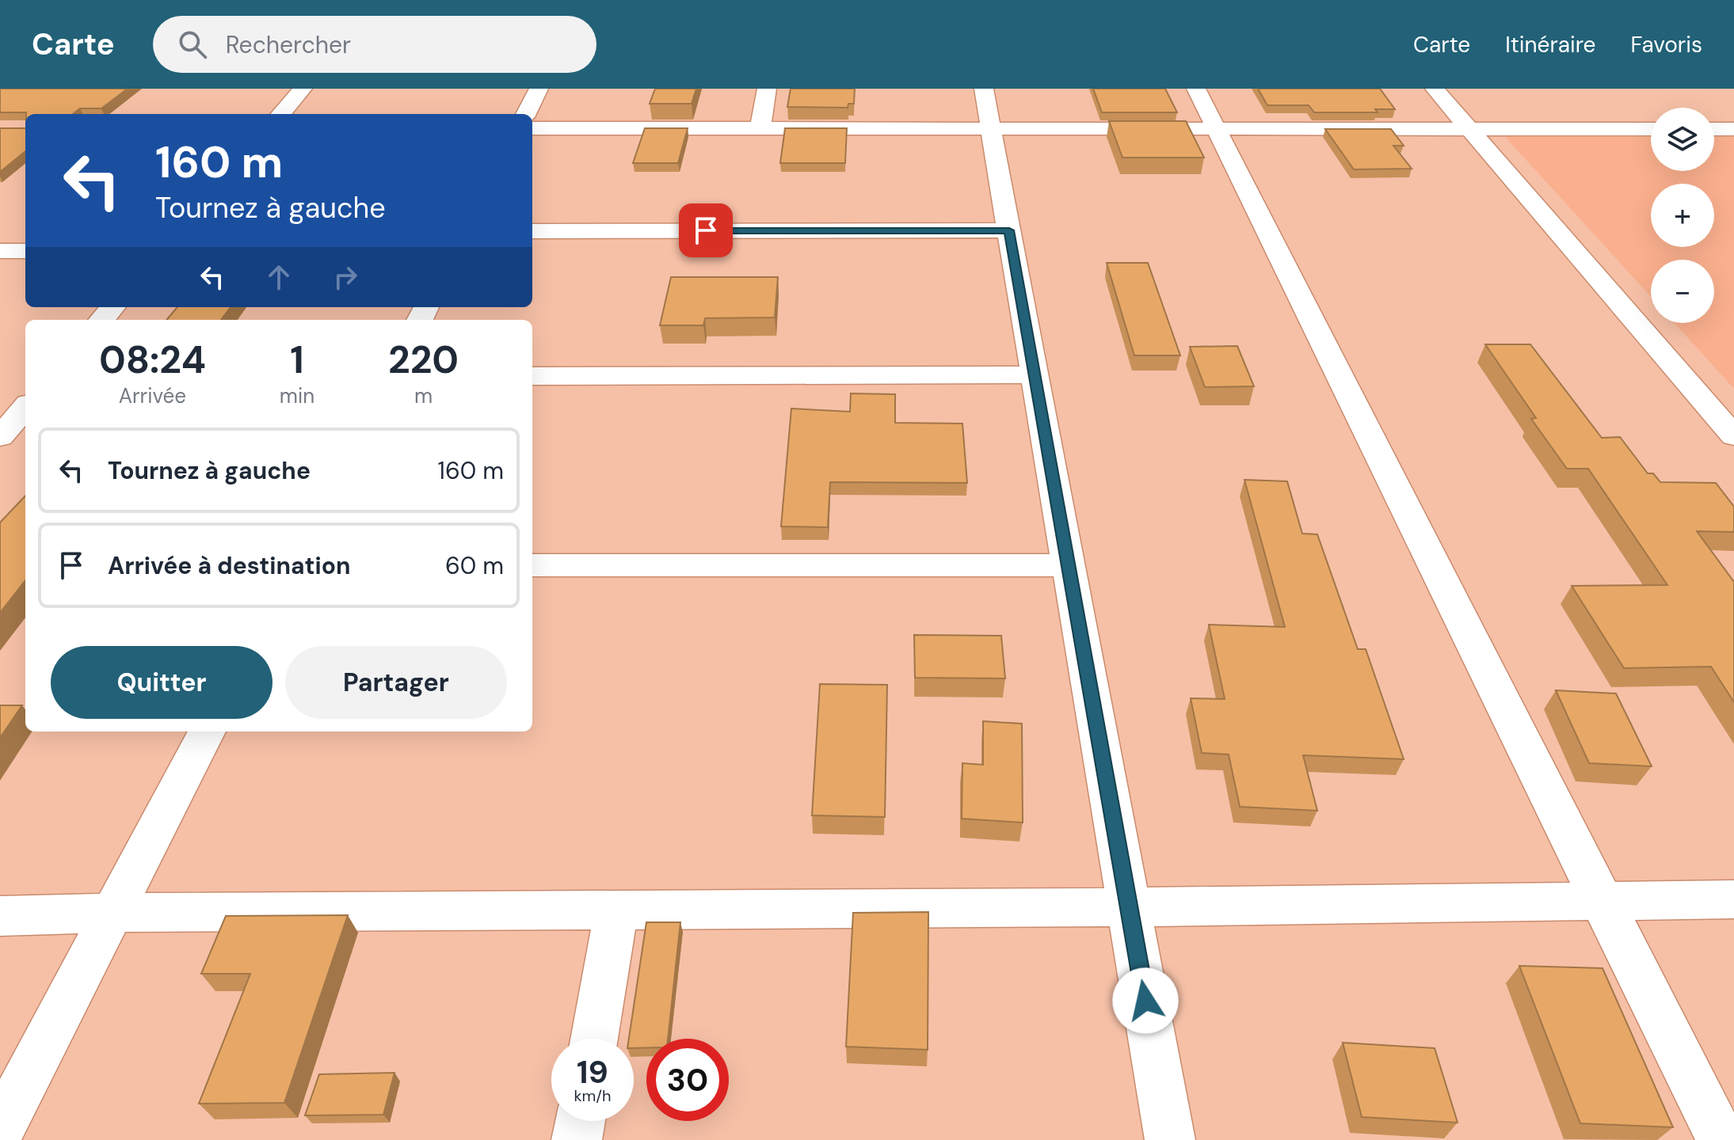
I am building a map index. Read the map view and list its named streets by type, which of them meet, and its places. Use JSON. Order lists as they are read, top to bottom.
{
  "page": {
    "header": "Carte",
    "search": "Rechercher",
    "nav": ["Carte", "Itinéraire", "Favoris"],
    "map_buttons": ["+", "−"],
    "turn": ["160 m", "Tournez à gauche"],
    "eta": [
      "08:24",
      "Arrivée",
      "1",
      "min",
      "220",
      "m"
    ],
    "list": [
      {
        "name": "Tournez à gauche",
        "value": "160 m"
      },
      {
        "name": "Arrivée à destination",
        "value": "60 m"
      }
    ],
    "buttons": ["Quitter", "Partager"],
    "speed": "19 km/h",
    "limit": "30"
  }
}
